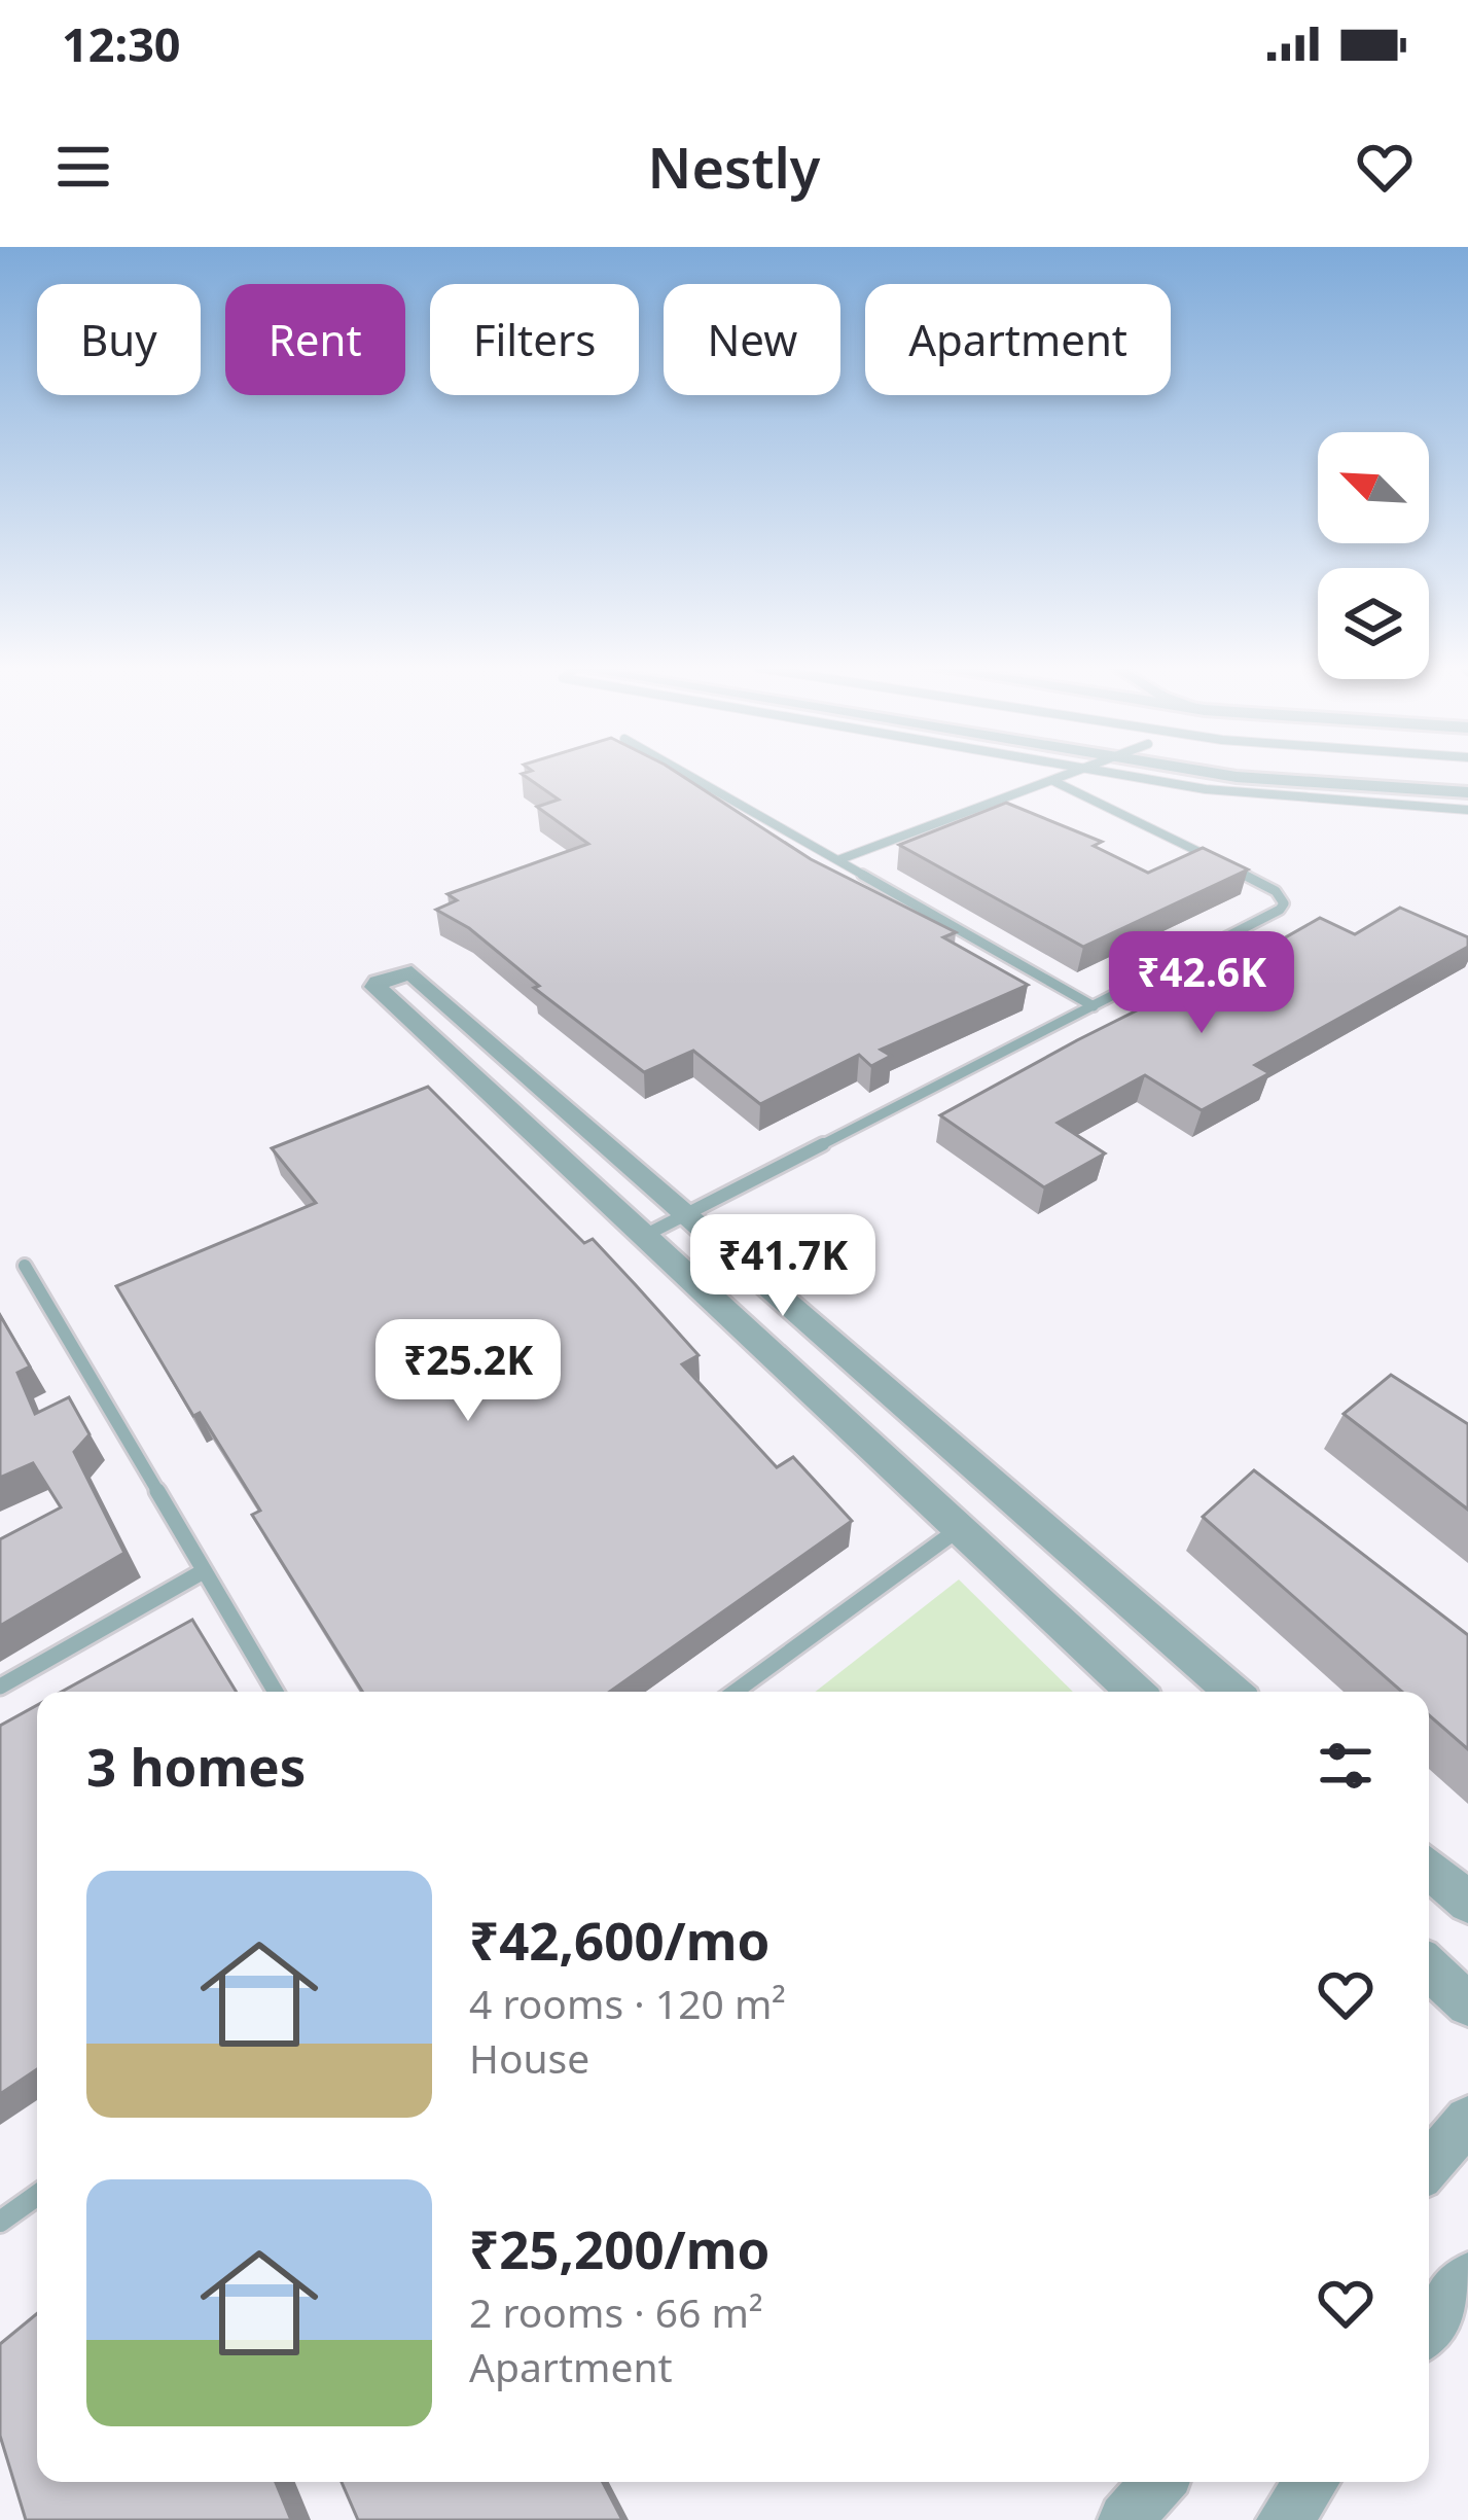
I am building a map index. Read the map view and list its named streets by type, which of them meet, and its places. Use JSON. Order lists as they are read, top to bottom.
{
  "north": "top left",
  "page": {
    "status": "12:30",
    "header": "Nestly",
    "chip": [
      "Buy",
      "Rent",
      "Filters",
      "New",
      "Apartment"
    ],
    "price": ["₹42.6K", "₹41.7K", "₹25.2K"],
    "heading": "3 homes",
    "list": [
      {
        "name": "₹42,600/mo",
        "note": "4 rooms · 120 m² · House"
      },
      {
        "name": "₹25,200/mo",
        "note": "2 rooms · 66 m² · Apartment"
      }
    ]
  }
}
